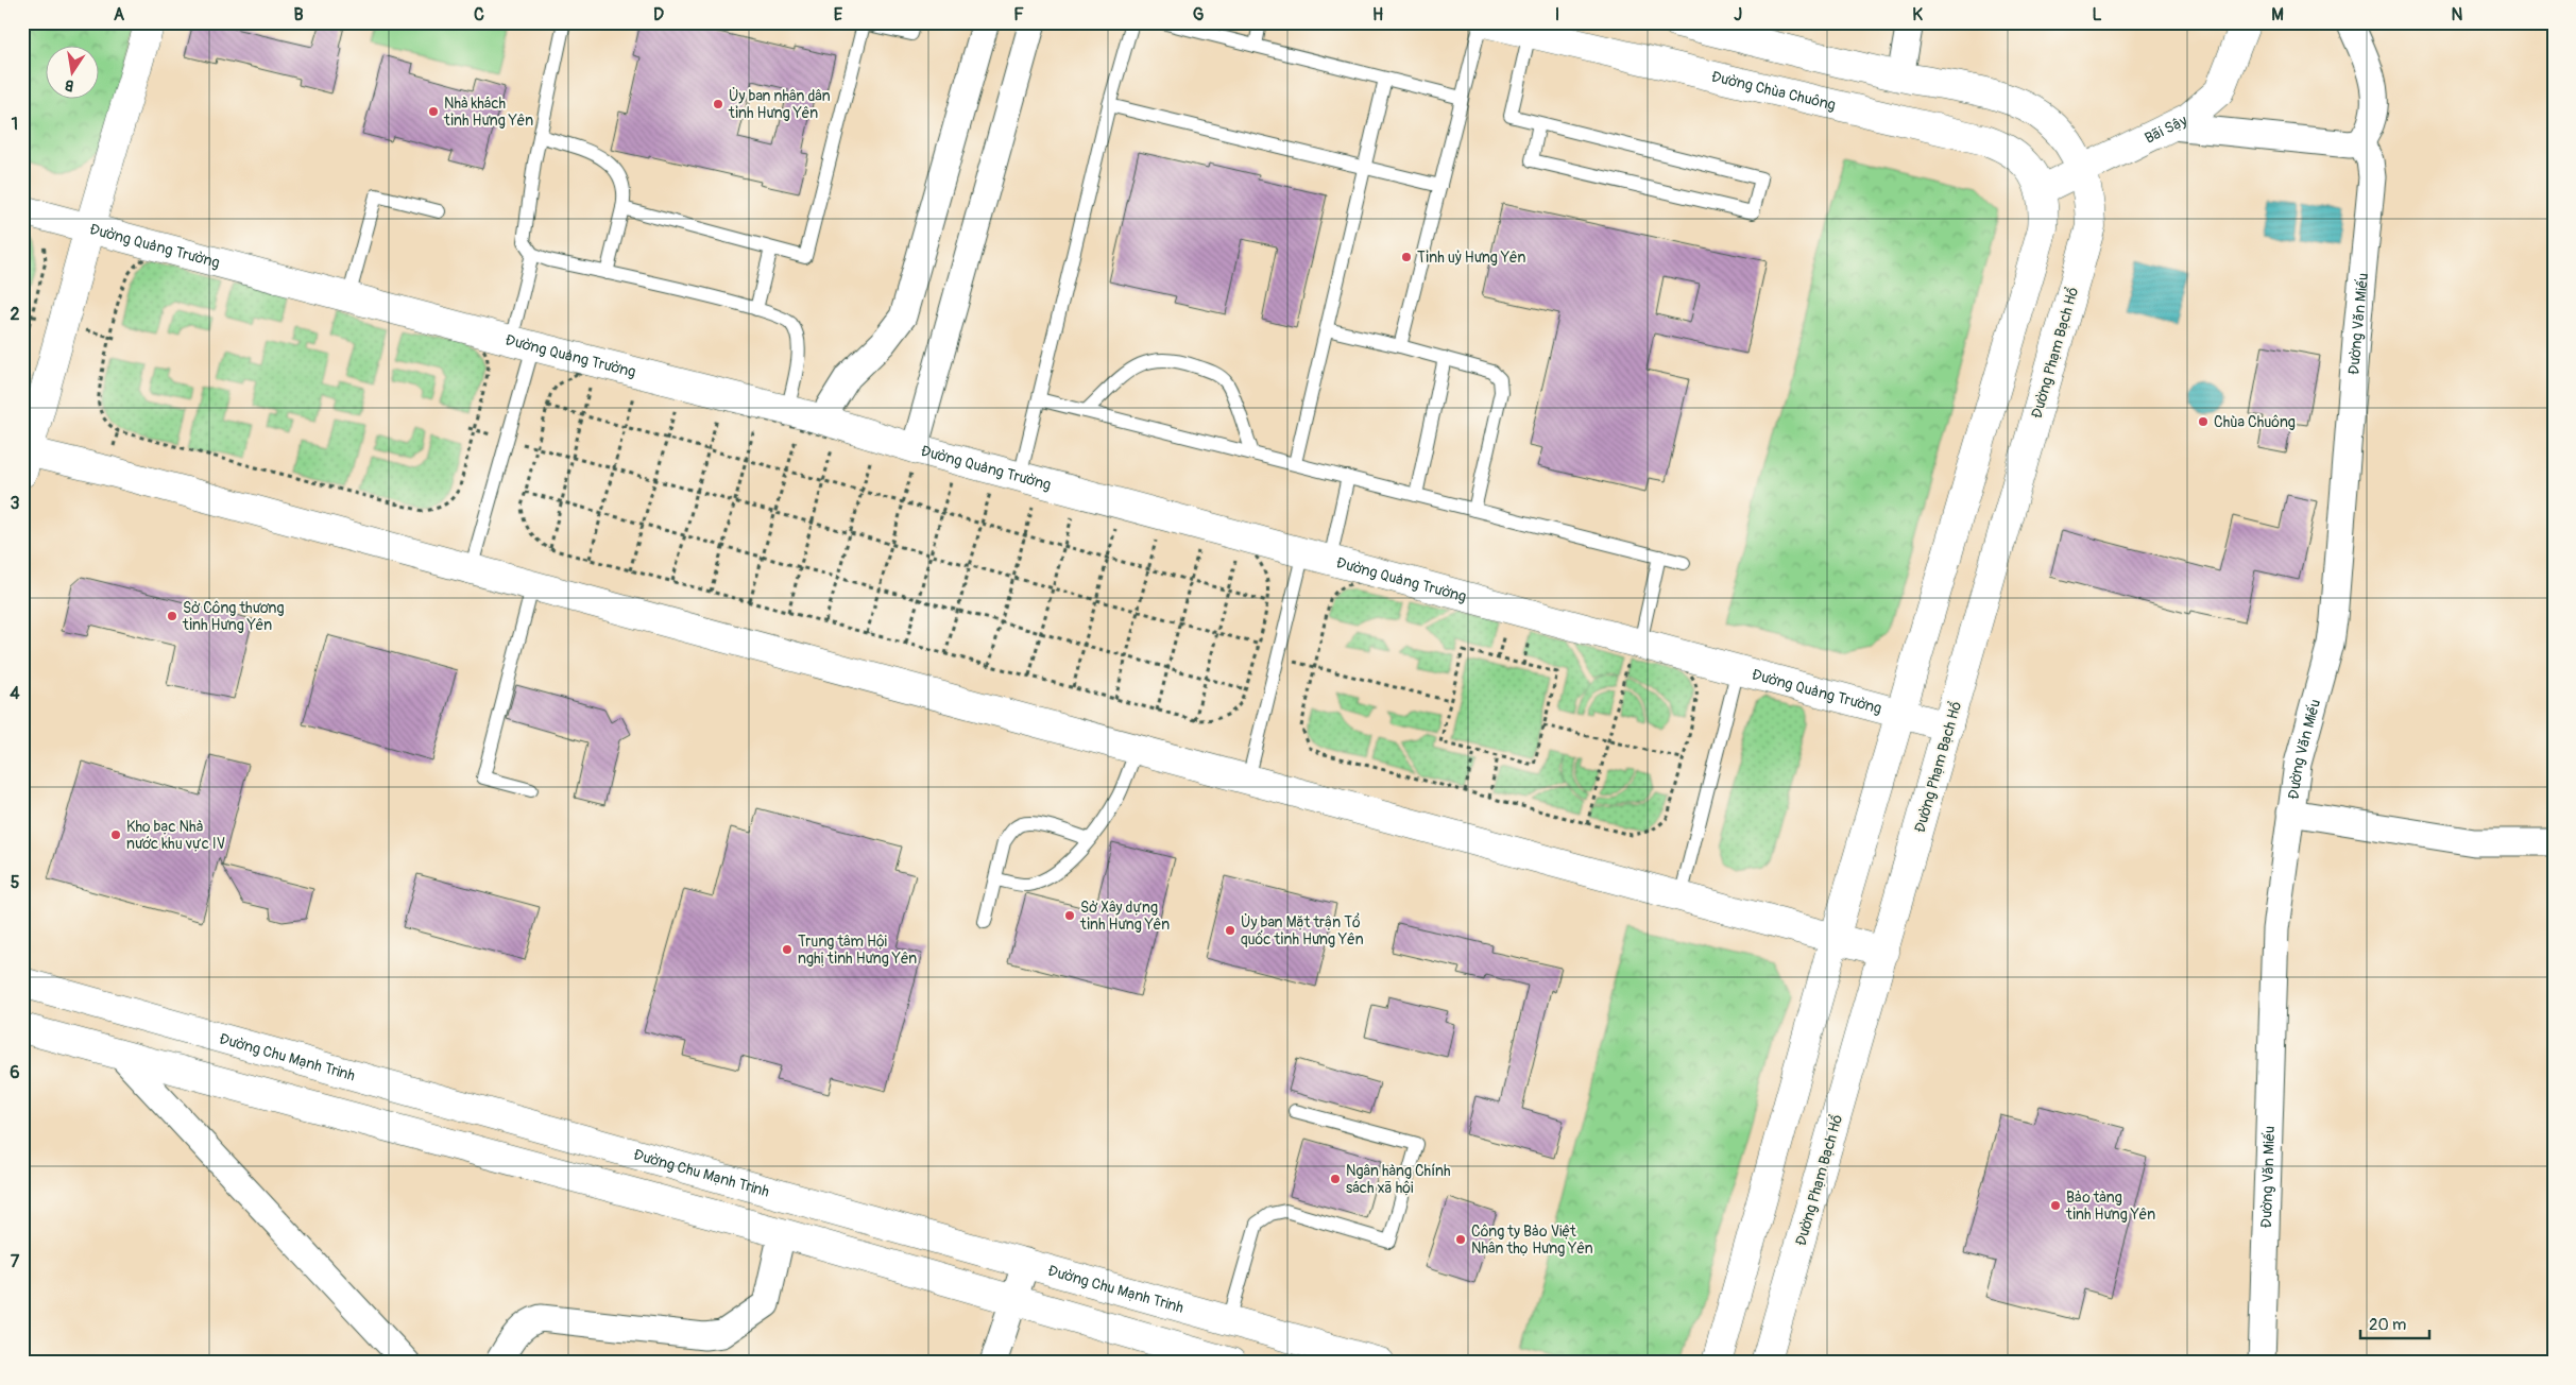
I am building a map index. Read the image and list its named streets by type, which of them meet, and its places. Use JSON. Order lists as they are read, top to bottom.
{
  "streets": {
    "main road": [
      "Đường Chùa Chuông",
      "Bãi Sậy",
      "Đường Quảng Trường",
      "Đường Phạm Bạch Hổ",
      "Đường Chu Mạnh Trinh"
    ],
    "street": ["Đường Văn Miếu"]
  },
  "crossings": [
    ["Đường Chùa Chuông", "Bãi Sậy"],
    ["Bãi Sậy", "Đường Phạm Bạch Hổ"],
    ["Đường Quảng Trường", "Đường Phạm Bạch Hổ"]
  ],
  "places": [
    "Ủy ban nhân dân tỉnh Hưng Yên",
    "Nhà khách tỉnh Hưng Yên",
    "Tỉnh uỷ Hưng Yên",
    "Chùa Chuông",
    "Sở Công thương tỉnh Hưng Yên",
    "Kho bạc Nhà nước khu vực IV",
    "Sở Xây dựng tỉnh Hưng Yên",
    "Ủy ban Mặt trận Tổ quốc tỉnh Hưng Yên",
    "Trung tâm Hội nghị tỉnh Hưng Yên",
    "Ngân hàng Chính sách xã hội",
    "Bảo tàng tỉnh Hưng Yên",
    "Công ty Bảo Việt Nhân thọ Hưng Yên"
  ],
  "scale_bar": "20 m",
  "north": "bottom",
  "grid": {
    "columns": [
      "A",
      "B",
      "C",
      "D",
      "E",
      "F",
      "G",
      "H",
      "I",
      "J",
      "K",
      "L",
      "M",
      "N"
    ],
    "rows": [
      "1",
      "2",
      "3",
      "4",
      "5",
      "6",
      "7"
    ]
  }
}
